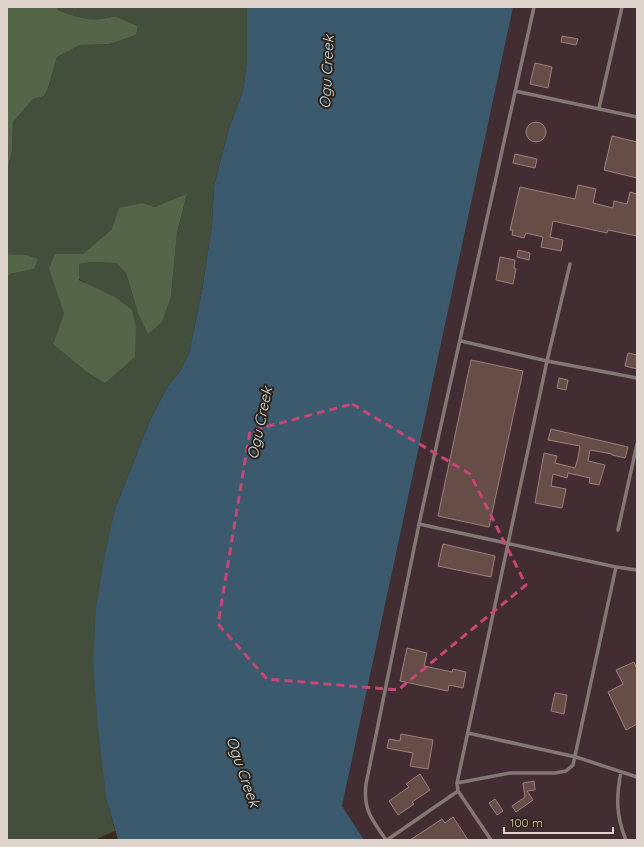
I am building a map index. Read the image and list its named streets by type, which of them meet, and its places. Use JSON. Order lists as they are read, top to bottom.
{
  "water": ["Ogu Creek"],
  "scale_bar": "100 m"
}
